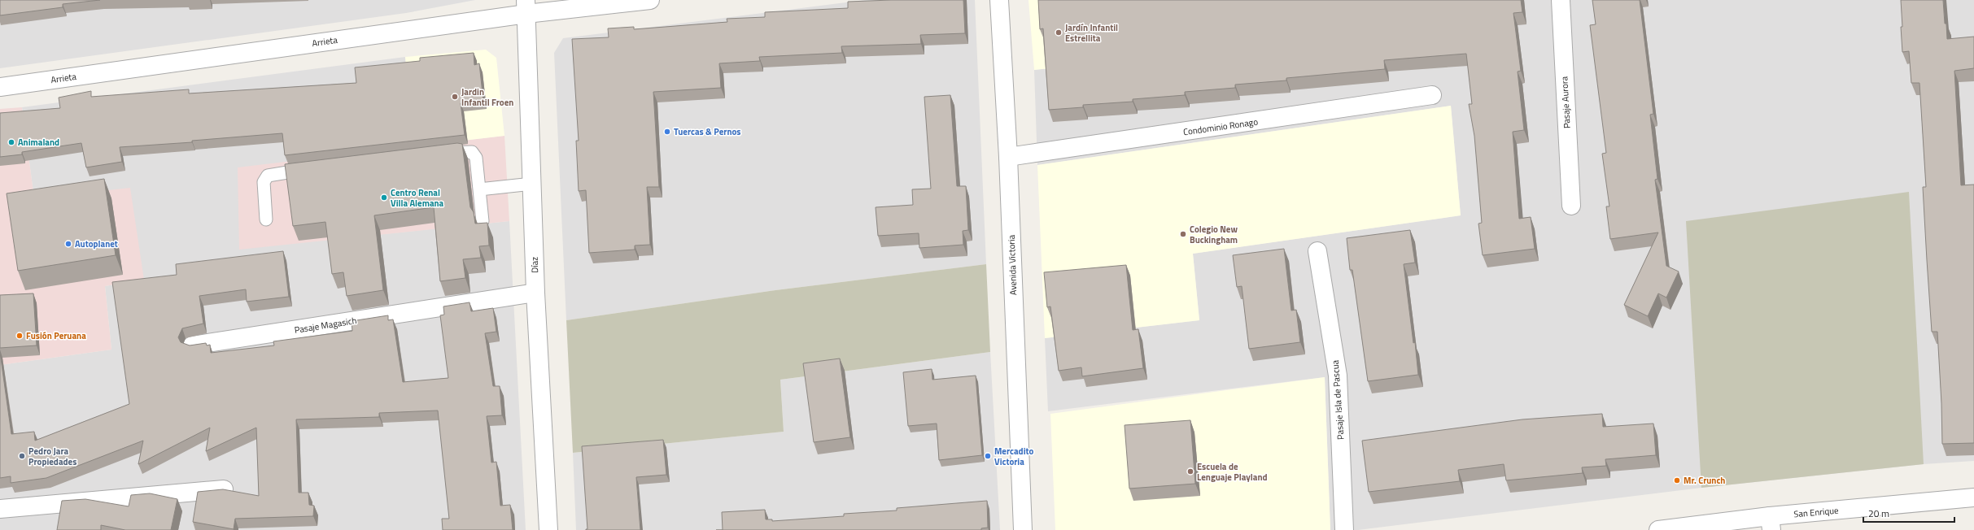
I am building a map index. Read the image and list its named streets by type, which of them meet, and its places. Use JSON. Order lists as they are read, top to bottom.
{
  "streets": {
    "street": [
      "Arrieta",
      "Pasaje Aurora",
      "Condominio Ronago",
      "Díaz",
      "Avenida Victoria",
      "Pasaje Magasich",
      "Pasaje Isla de Pascua",
      "San Enrique"
    ]
  },
  "crossings": [
    ["Arrieta", "Díaz"],
    ["Condominio Ronago", "Avenida Victoria"],
    ["Díaz", "Pasaje Magasich"]
  ],
  "places": [
    "Jardín Infantil Estrellita",
    "Jardin Infantil Froen",
    "Tuercas & Pernos",
    "Animaland",
    "Centro Renal Villa Alemana",
    "Colegio New Buckingham",
    "Autoplanet",
    "Fusión Peruana",
    "Pedro Jara Propiedades",
    "Mercadito Victoria",
    "Escuela de Lenguaje Playland",
    "Mr. Crunch"
  ],
  "scale_bar": "20 m"
}
